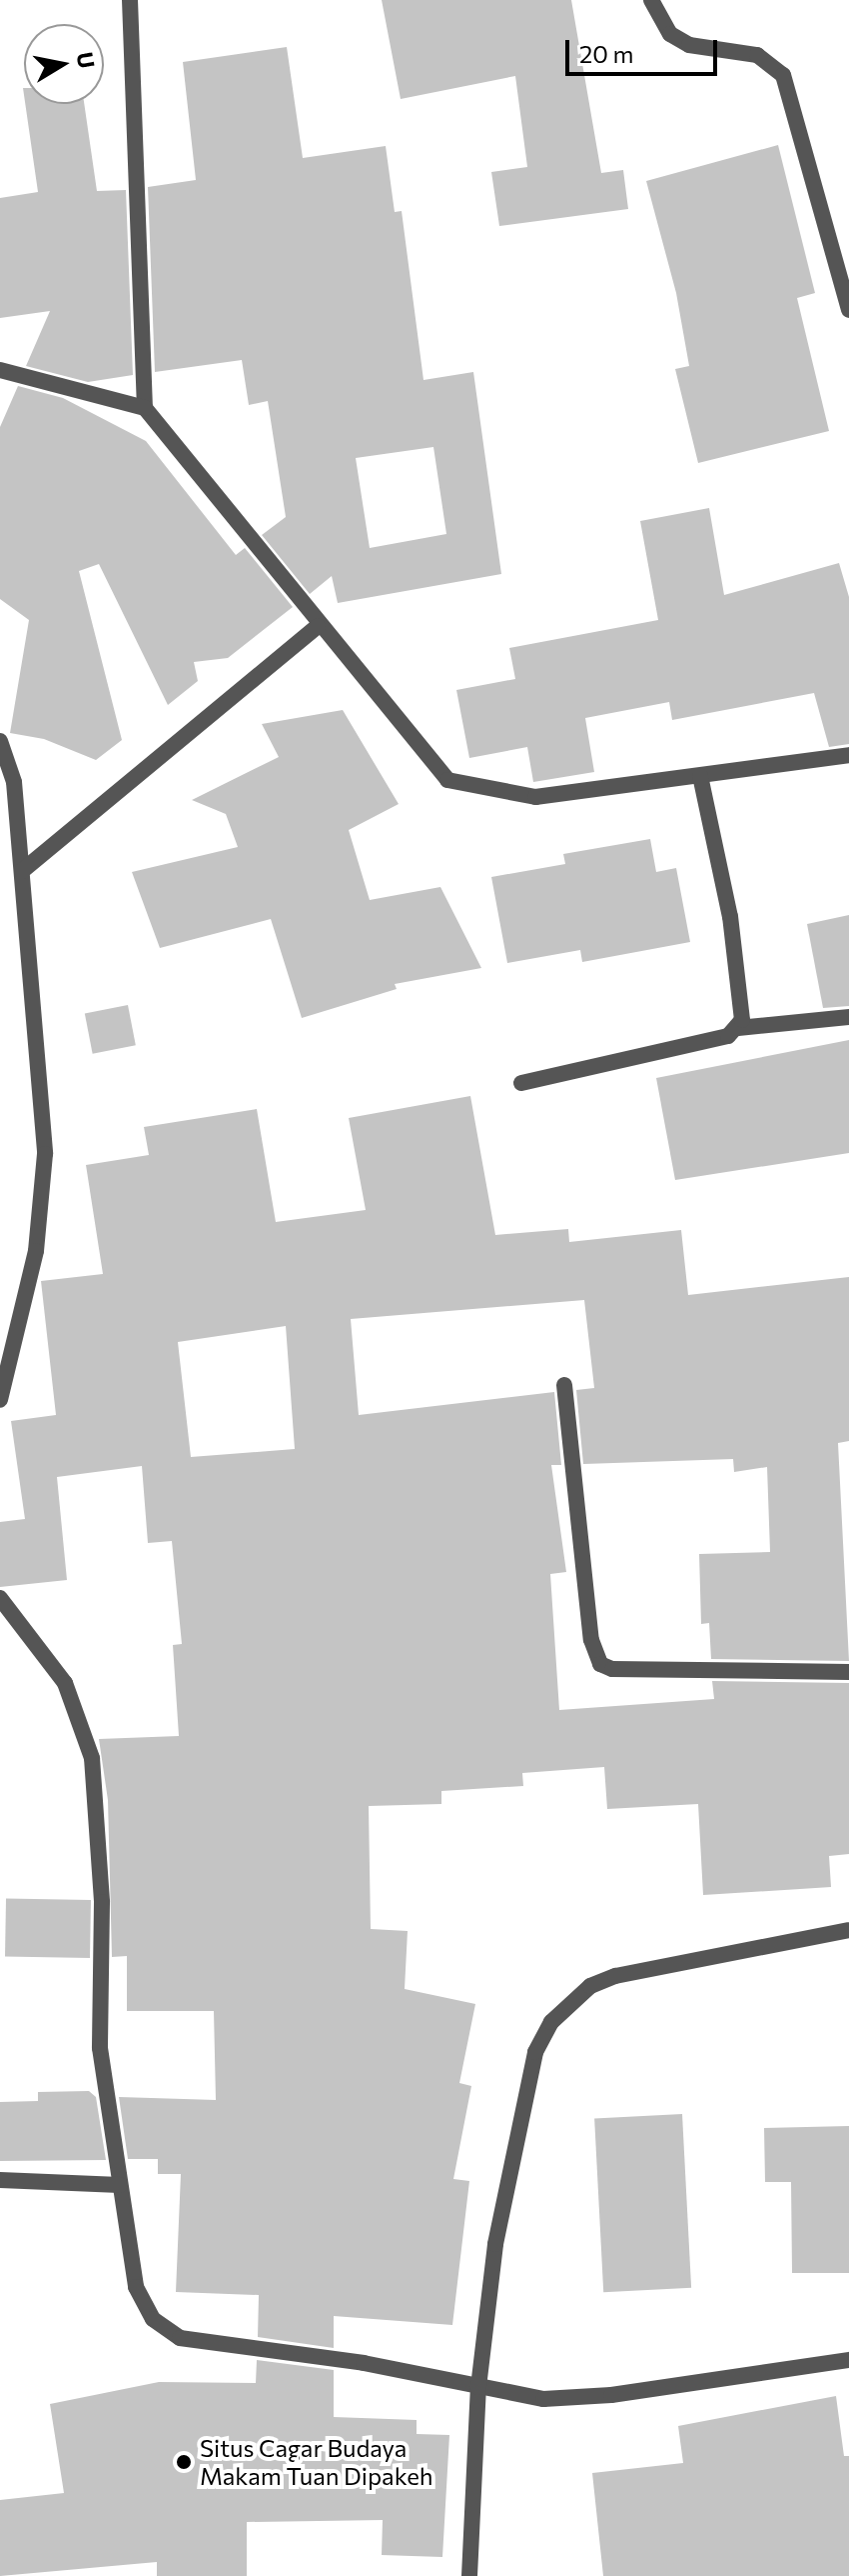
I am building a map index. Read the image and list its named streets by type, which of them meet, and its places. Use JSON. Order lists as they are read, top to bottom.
{
  "places": ["Situs Cagar Budaya Makam Tuan Dipakeh"],
  "scale_bar": "20 m",
  "north": "right"
}
